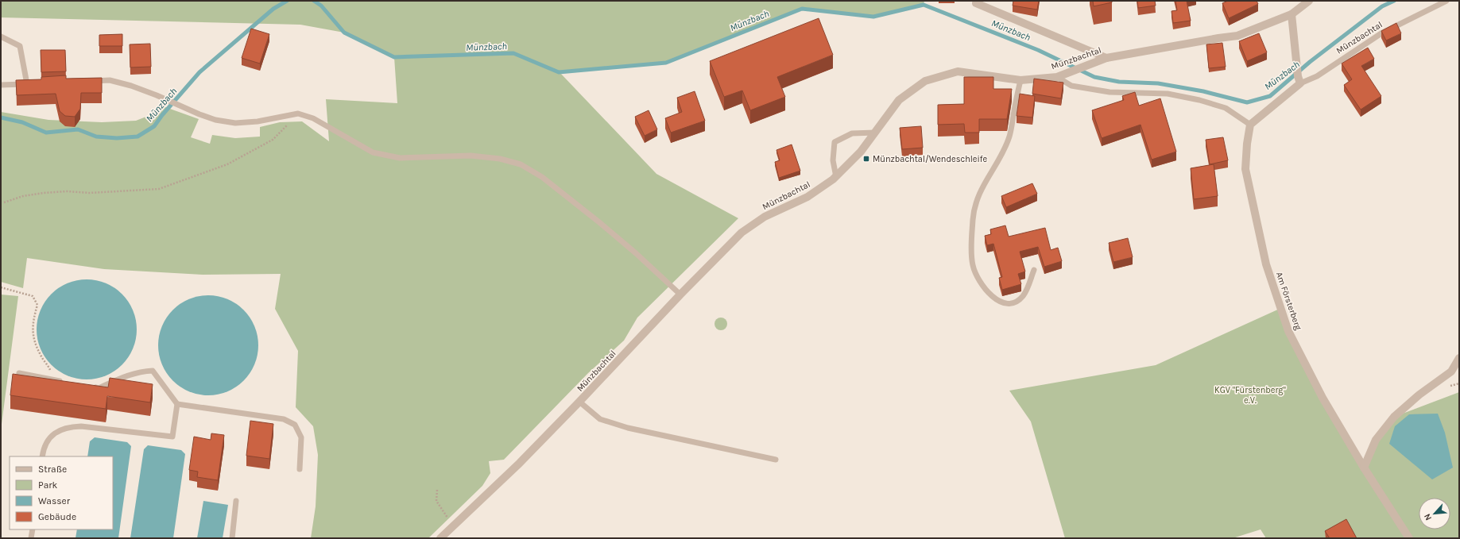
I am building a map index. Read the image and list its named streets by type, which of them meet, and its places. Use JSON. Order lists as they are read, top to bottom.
{
  "streets": {
    "street": ["Münzbachtal", "Am Försterberg"]
  },
  "crossings": [
    ["Münzbachtal", "Am Försterberg"]
  ],
  "water": ["Münzbach"],
  "parks": ["KGV \"Fürstenberg\" e.V."],
  "places": {
    "transit": ["Münzbachtal/Wendeschleife"]
  },
  "legend": [
    "Straße",
    "Park",
    "Wasser",
    "Gebäude"
  ],
  "north": "bottom left"
}
